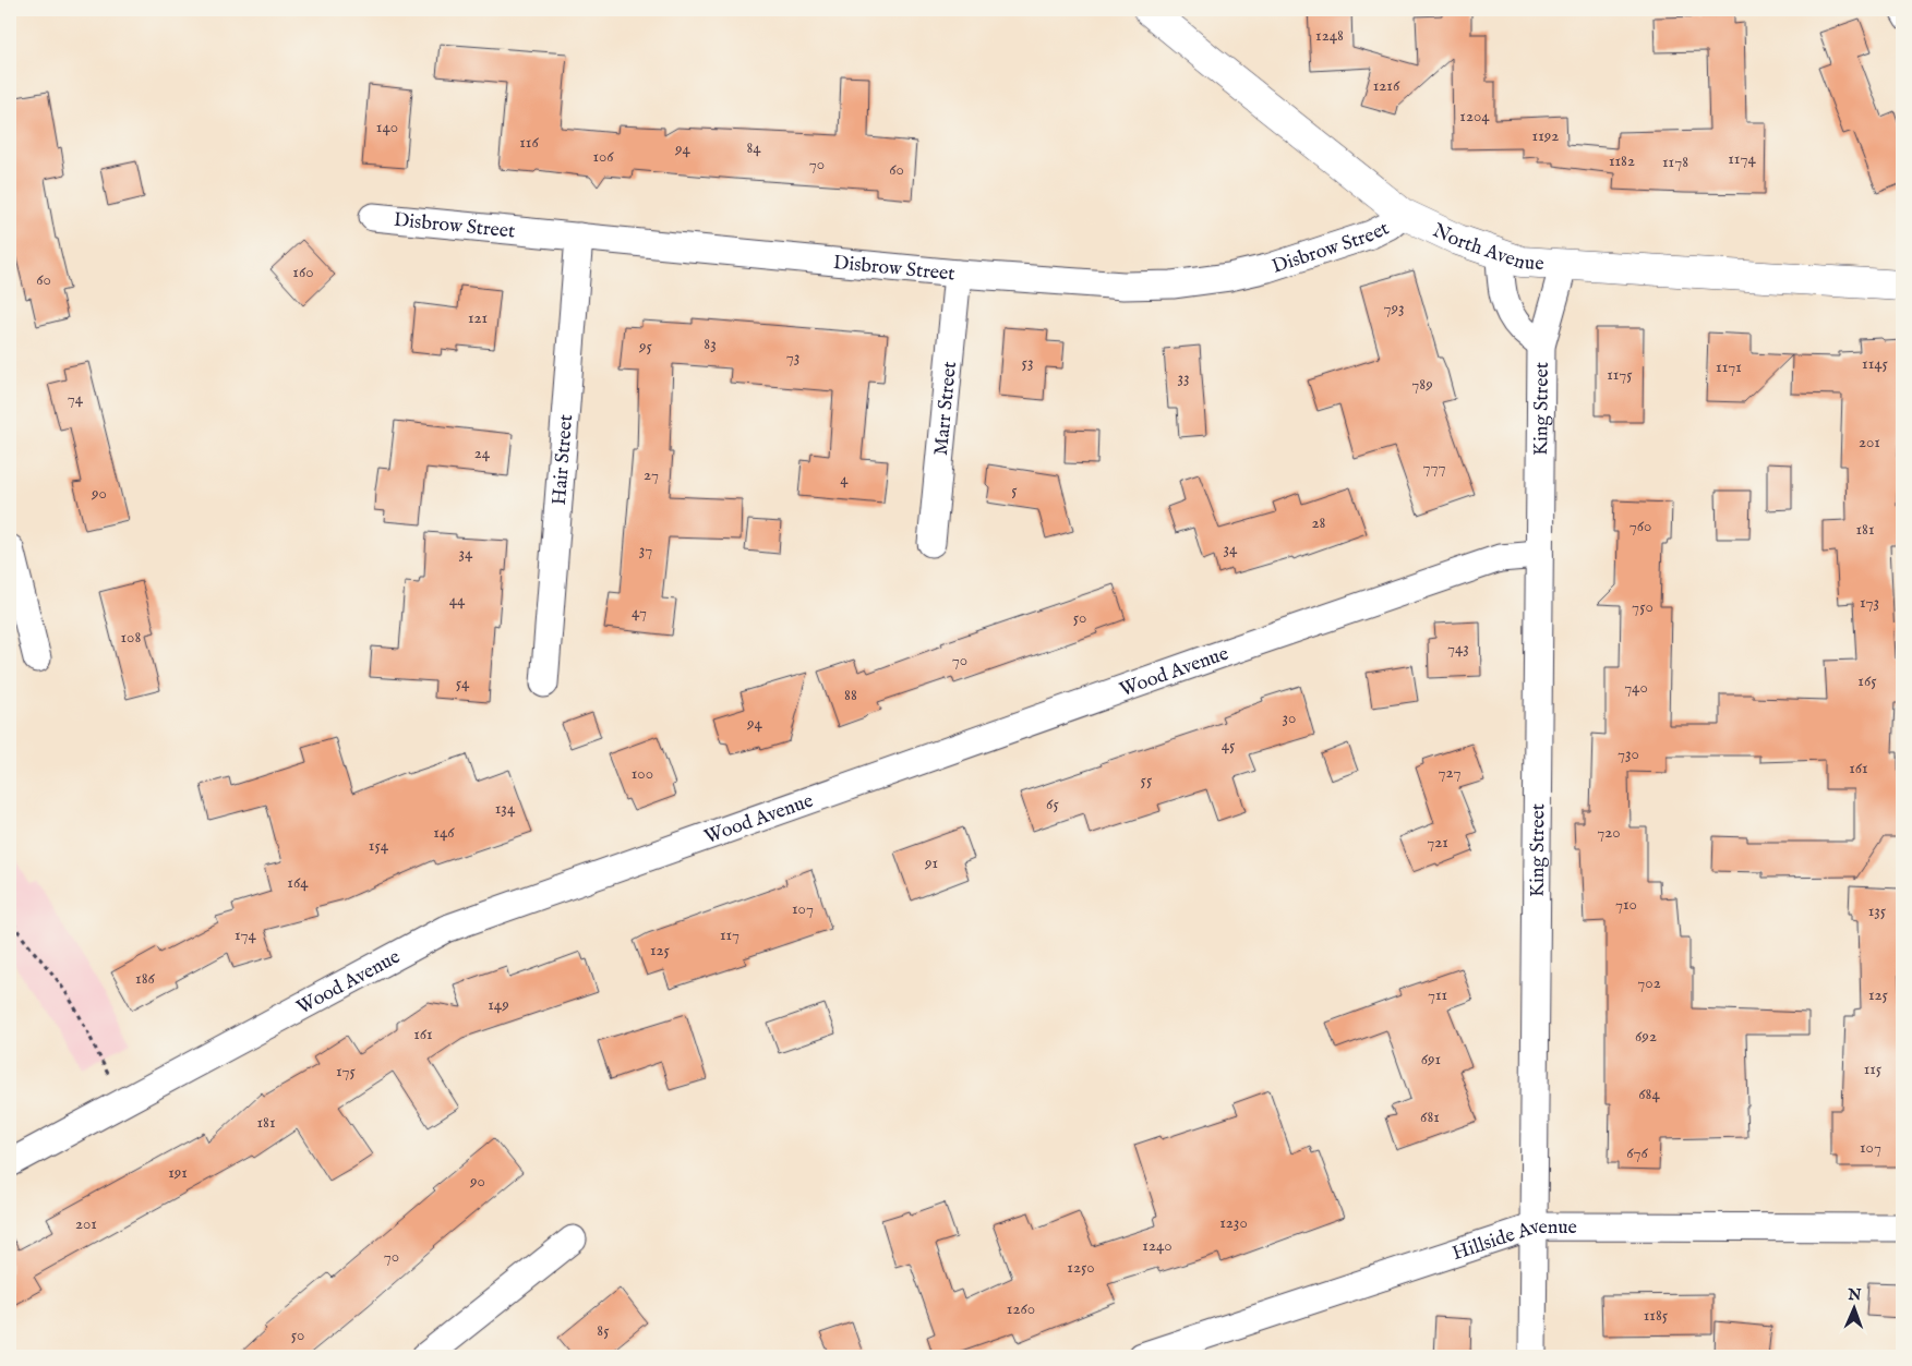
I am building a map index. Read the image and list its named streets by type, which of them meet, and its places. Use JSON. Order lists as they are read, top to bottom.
{
  "streets": {
    "street": [
      "Disbrow Street",
      "North Avenue",
      "Marr Street",
      "King Street",
      "Hair Street",
      "Wood Avenue",
      "Hillside Avenue"
    ]
  },
  "crossings": [
    ["Disbrow Street", "North Avenue"],
    ["Disbrow Street", "Marr Street"],
    ["Disbrow Street", "Hair Street"],
    ["North Avenue", "King Street"],
    ["King Street", "Wood Avenue"],
    ["King Street", "Hillside Avenue"]
  ],
  "house_numbers": [
    "1248",
    "1216",
    "1204",
    "140",
    "1192",
    "116",
    "84",
    "94",
    "106",
    "1174",
    "1182",
    "1178",
    "70",
    "60",
    "160",
    "60",
    "793",
    "121",
    "83",
    "95",
    "73",
    "53",
    "1145",
    "1171",
    "1175",
    "33",
    "789",
    "74",
    "201",
    "24",
    "777",
    "27",
    "4",
    "5",
    "90",
    "28",
    "760",
    "181",
    "34",
    "37",
    "34",
    "44",
    "173",
    "750",
    "47",
    "50",
    "108",
    "743",
    "70",
    "165",
    "54",
    "740",
    "88",
    "30",
    "94",
    "45",
    "730",
    "161",
    "727",
    "100",
    "55",
    "65",
    "134",
    "146",
    "720",
    "721",
    "154",
    "91",
    "164",
    "710",
    "107",
    "135",
    "174",
    "117",
    "125",
    "186",
    "702",
    "711",
    "125",
    "149",
    "161",
    "692",
    "691",
    "115",
    "175",
    "684",
    "681",
    "181",
    "107",
    "676",
    "191",
    "90",
    "1230",
    "201",
    "1240",
    "70",
    "1250",
    "1260",
    "1185",
    "85",
    "50"
  ],
  "north": "top"
}
